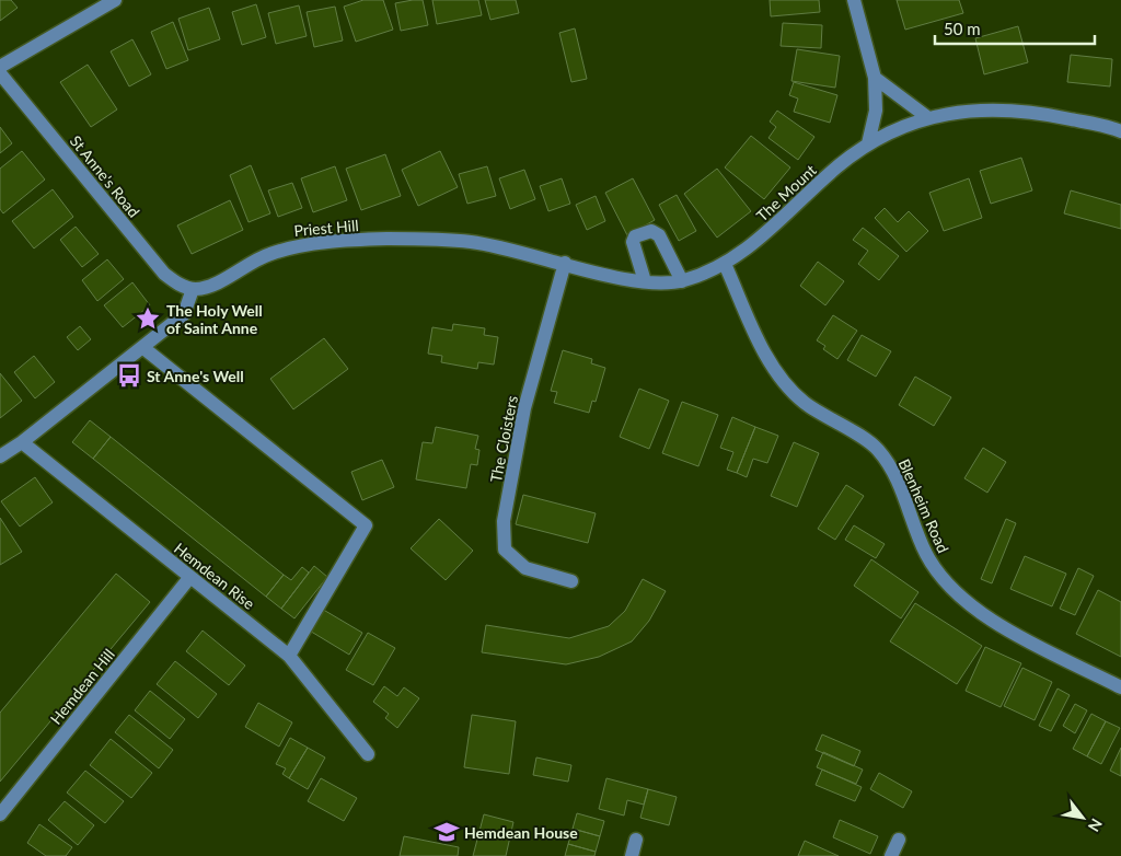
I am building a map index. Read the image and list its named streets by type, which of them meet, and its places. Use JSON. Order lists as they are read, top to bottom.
{
  "streets": {
    "street": [
      "St Anne's Road",
      "The Mount",
      "Priest Hill",
      "The Cloisters",
      "Blenheim Road",
      "Hemdean Rise",
      "Hemdean Hill"
    ]
  },
  "crossings": [
    ["St Anne's Road", "Priest Hill"],
    ["The Mount", "Priest Hill"],
    ["The Mount", "Blenheim Road"],
    ["Priest Hill", "The Cloisters"],
    ["Priest Hill", "Blenheim Road"],
    ["Hemdean Rise", "Hemdean Hill"]
  ],
  "places": {
    "place": ["The Holy Well of Saint Anne"],
    "bus stop": ["St Anne's Well"],
    "school or university": ["Hemdean House"]
  },
  "scale_bar": "50 m",
  "north": "bottom right"
}
